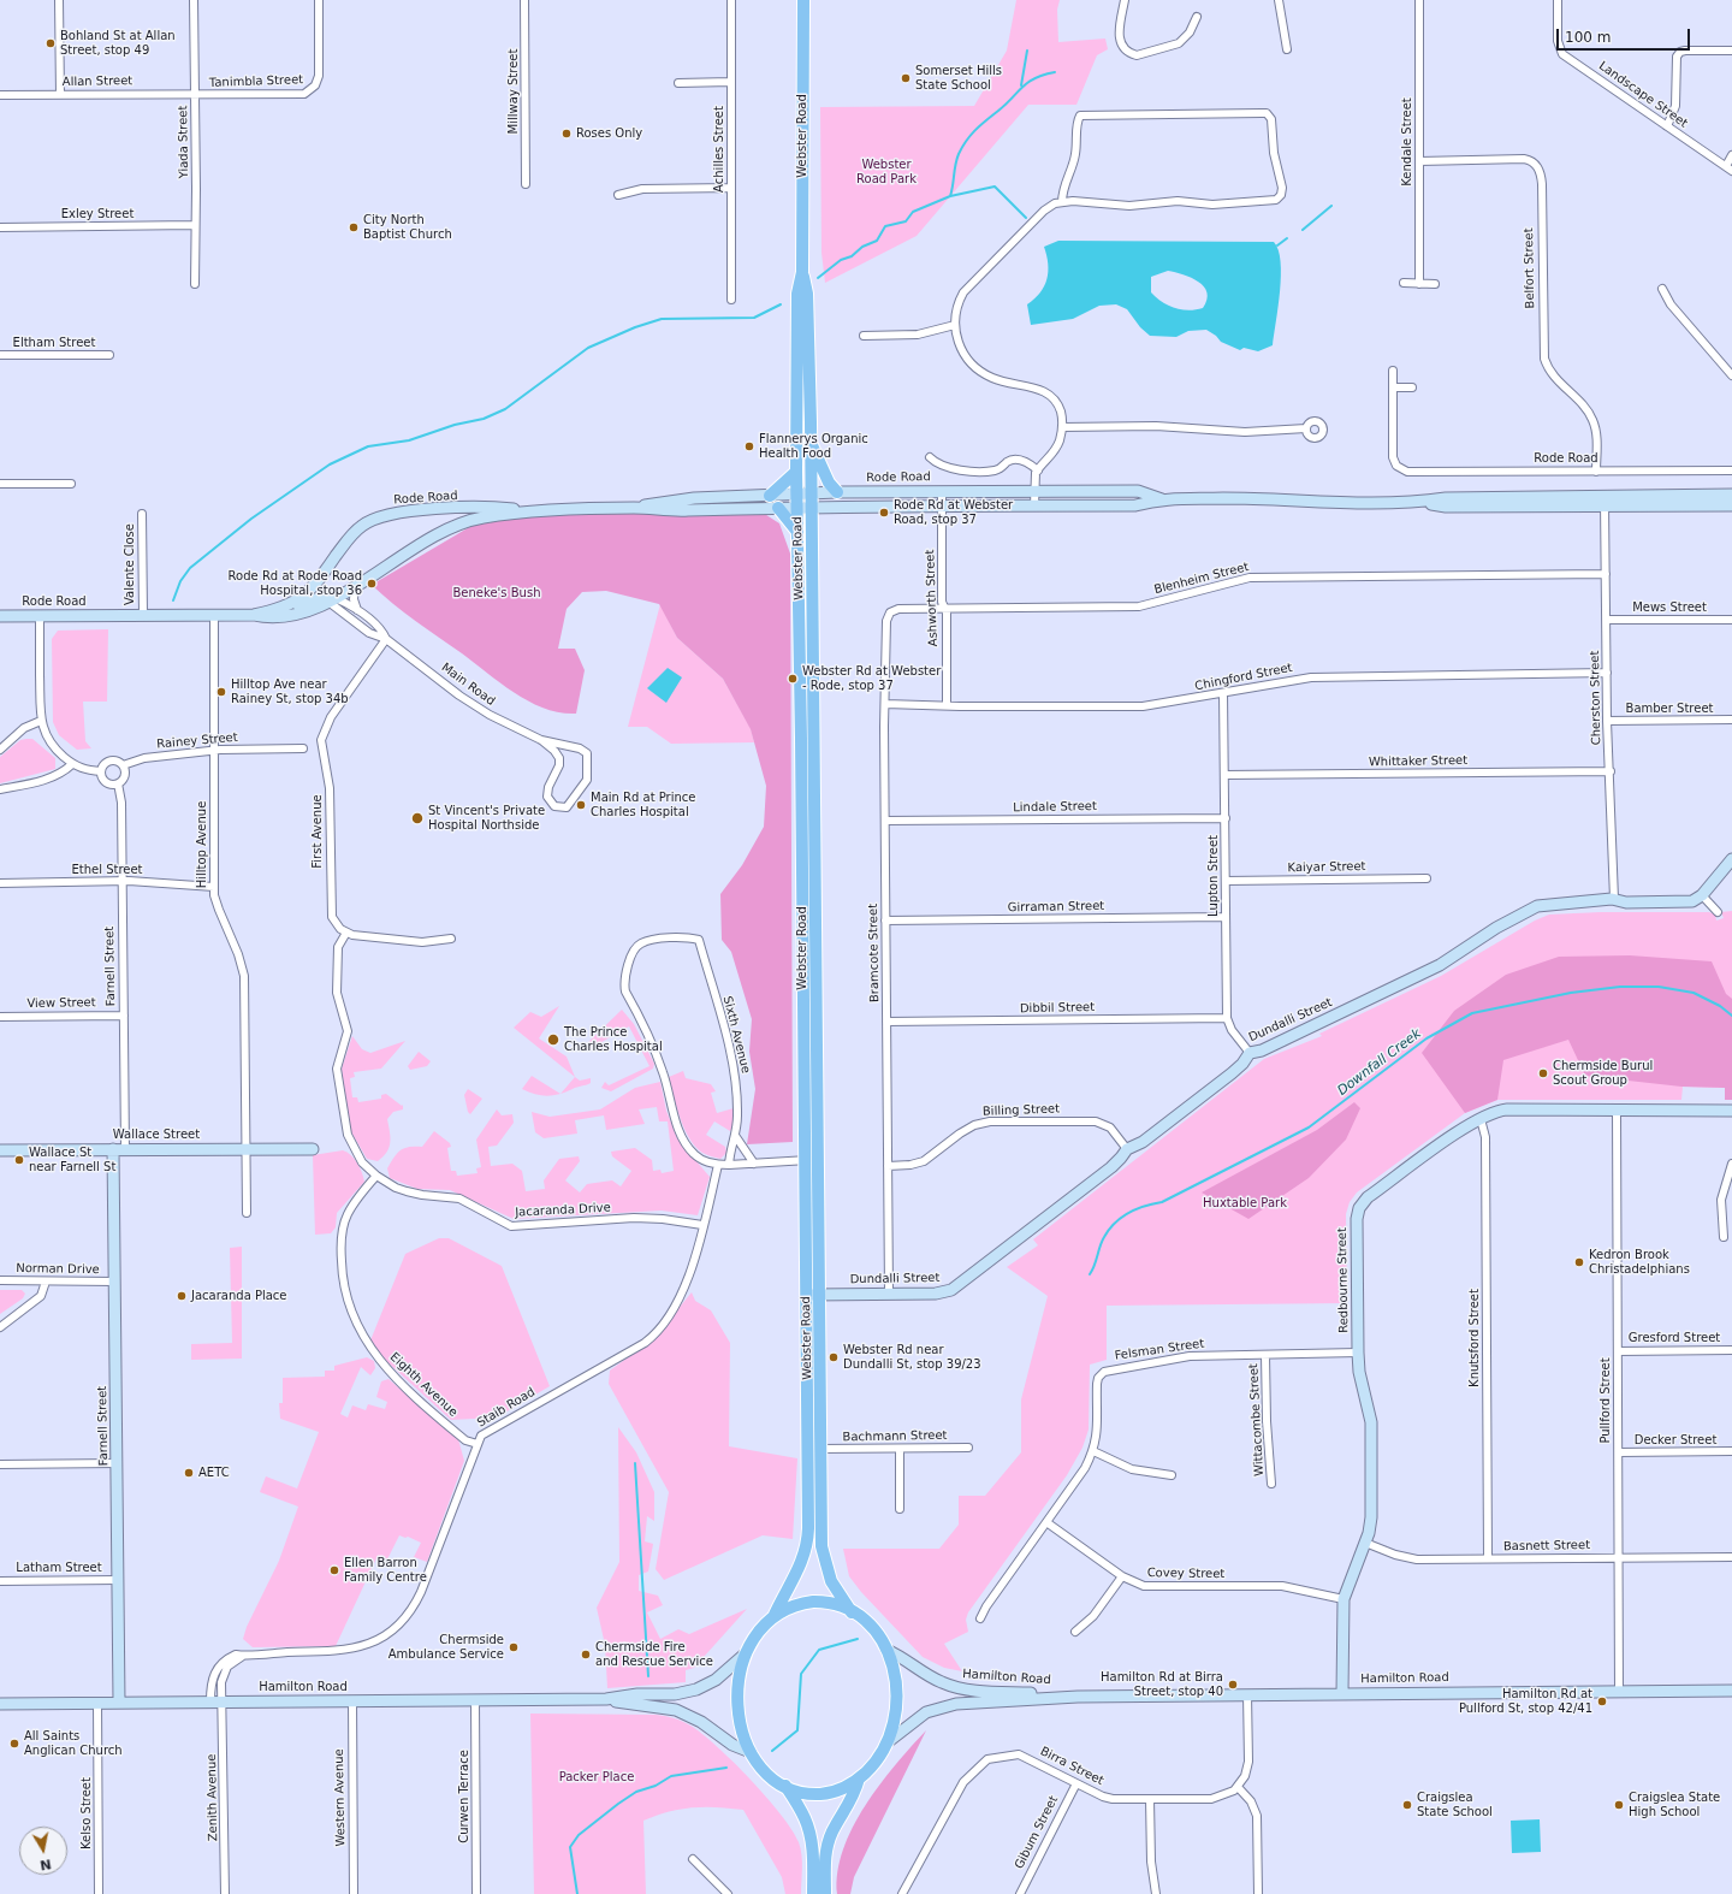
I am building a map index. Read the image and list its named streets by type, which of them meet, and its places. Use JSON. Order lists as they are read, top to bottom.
{
  "streets": {
    "main road": [
      "Webster Road",
      "Rode Road",
      "Farnell Street",
      "Dundalli Street",
      "Wallace Street",
      "Redbourne Street",
      "Hamilton Road"
    ],
    "street": [
      "Allan Street",
      "Tanimbla Street",
      "Millway Street",
      "Landscape Street",
      "Yiada Street",
      "Kendale Street",
      "Achilles Street",
      "Exley Street",
      "Belfort Street",
      "Eltham Street",
      "Valente Close",
      "Blenheim Street",
      "Ashworth Street",
      "Mews Street",
      "Chingford Street",
      "Main Road",
      "Cherston Street",
      "Bamber Street",
      "Rainey Street",
      "Whittaker Street",
      "Lindale Street",
      "First Avenue",
      "Hilltop Avenue",
      "Kaiyar Street",
      "Ethel Street",
      "Lupton Street",
      "Girraman Street",
      "Bramcote Street",
      "View Street",
      "Dibbil Street",
      "Sixth Avenue",
      "Billing Street",
      "Jacaranda Drive",
      "Norman Drive",
      "Knutsford Street",
      "Gresford Street",
      "Felsman Street",
      "Eighth Avenue",
      "Pullford Street",
      "Staib Road",
      "Wittacombe Street",
      "Bachmann Street",
      "Decker Street",
      "Basnett Street",
      "Latham Street",
      "Covey Street",
      "Birra Street",
      "Curwen Terrace",
      "Zenith Avenue",
      "Western Avenue",
      "Kelso Street",
      "Gibum Street"
    ]
  },
  "crossings": [
    ["Allan Street", "Tanimbla Street"],
    ["Allan Street", "Yiada Street"],
    ["Tanimbla Street", "Yiada Street"],
    ["Webster Road", "Rode Road"],
    ["Webster Road", "Dundalli Street"],
    ["Webster Road", "Bachmann Street"],
    ["Yiada Street", "Exley Street"],
    ["Kendale Street", "Belfort Street"],
    ["Belfort Street", "Rode Road"],
    ["Rode Road", "Valente Close"],
    ["Rode Road", "Ashworth Street"],
    ["Rode Road", "Main Road"],
    ["Rode Road", "Cherston Street"],
    ["Rode Road", "Hilltop Avenue"],
    ["Blenheim Street", "Ashworth Street"],
    ["Blenheim Street", "Cherston Street"],
    ["Blenheim Street", "Bramcote Street"],
    ["Ashworth Street", "Chingford Street"],
    ["Mews Street", "Cherston Street"],
    ["Chingford Street", "Cherston Street"],
    ["Chingford Street", "Lupton Street"],
    ["Chingford Street", "Bramcote Street"],
    ["Main Road", "First Avenue"],
    ["Cherston Street", "Bamber Street"],
    ["Cherston Street", "Whittaker Street"],
    ["Cherston Street", "Dundalli Street"],
    ["Rainey Street", "Hilltop Avenue"],
    ["Rainey Street", "Farnell Street"],
    ["Whittaker Street", "Lupton Street"],
    ["Lindale Street", "Lupton Street"],
    ["Lindale Street", "Bramcote Street"],
    ["First Avenue", "Jacaranda Drive"],
    ["Hilltop Avenue", "Ethel Street"],
    ["Hilltop Avenue", "Wallace Street"],
    ["Kaiyar Street", "Lupton Street"],
    ["Ethel Street", "Farnell Street"],
    ["Lupton Street", "Girraman Street"],
    ["Lupton Street", "Dibbil Street"],
    ["Lupton Street", "Dundalli Street"],
    ["Girraman Street", "Bramcote Street"],
    ["Bramcote Street", "Dibbil Street"],
    ["Bramcote Street", "Dundalli Street"],
    ["Bramcote Street", "Billing Street"],
    ["Farnell Street", "View Street"],
    ["Farnell Street", "Wallace Street"],
    ["Farnell Street", "Norman Drive"],
    ["Farnell Street", "Latham Street"],
    ["Farnell Street", "Hamilton Road"],
    ["Dundalli Street", "Billing Street"],
    ["Sixth Avenue", "Staib Road"],
    ["Jacaranda Drive", "Eighth Avenue"],
    ["Jacaranda Drive", "Staib Road"],
    ["Redbourne Street", "Knutsford Street"],
    ["Redbourne Street", "Felsman Street"],
    ["Redbourne Street", "Pullford Street"],
    ["Redbourne Street", "Basnett Street"],
    ["Redbourne Street", "Covey Street"],
    ["Redbourne Street", "Hamilton Road"],
    ["Knutsford Street", "Basnett Street"],
    ["Gresford Street", "Pullford Street"],
    ["Felsman Street", "Wittacombe Street"],
    ["Felsman Street", "Covey Street"],
    ["Eighth Avenue", "Staib Road"],
    ["Pullford Street", "Decker Street"],
    ["Pullford Street", "Basnett Street"],
    ["Pullford Street", "Hamilton Road"],
    ["Staib Road", "Hamilton Road"],
    ["Hamilton Road", "Curwen Terrace"],
    ["Hamilton Road", "Zenith Avenue"],
    ["Hamilton Road", "Western Avenue"],
    ["Hamilton Road", "Kelso Street"],
    ["Birra Street", "Gibum Street"]
  ],
  "water": ["Downfall Creek"],
  "parks": [
    "Webster Road Park",
    "Beneke's Bush",
    "Huxtable Park",
    "Packer Place"
  ],
  "places": [
    "Bohland St at Allan Street, stop 49",
    "Somerset Hills State School",
    "Roses Only",
    "City North Baptist Church",
    "Flannerys Organic Health Food",
    "Rode Rd at Webster Road, stop 37",
    "Rode Rd at Rode Road Hospital, stop 36",
    "Webster Rd at Webster - Rode, stop 37",
    "Hilltop Ave near Rainey St, stop 34b",
    "Main Rd at Prince Charles Hospital",
    "St Vincent's Private Hospital Northside",
    "The Prince Charles Hospital",
    "Chermside Burul Scout Group",
    "Wallace St near Farnell St",
    "Kedron Brook Christadelphians",
    "Jacaranda Place",
    "Webster Rd near Dundalli St, stop 39/23",
    "AETC",
    "Ellen Barron Family Centre",
    "Chermside Ambulance Service",
    "Chermside Fire and Rescue Service",
    "Hamilton Rd at Birra Street, stop 40",
    "Hamilton Rd at Pullford St, stop 42/41",
    "All Saints Anglican Church",
    "Craigslea State School",
    "Craigslea State High School"
  ],
  "scale_bar": "100 m",
  "north": "bottom"
}
